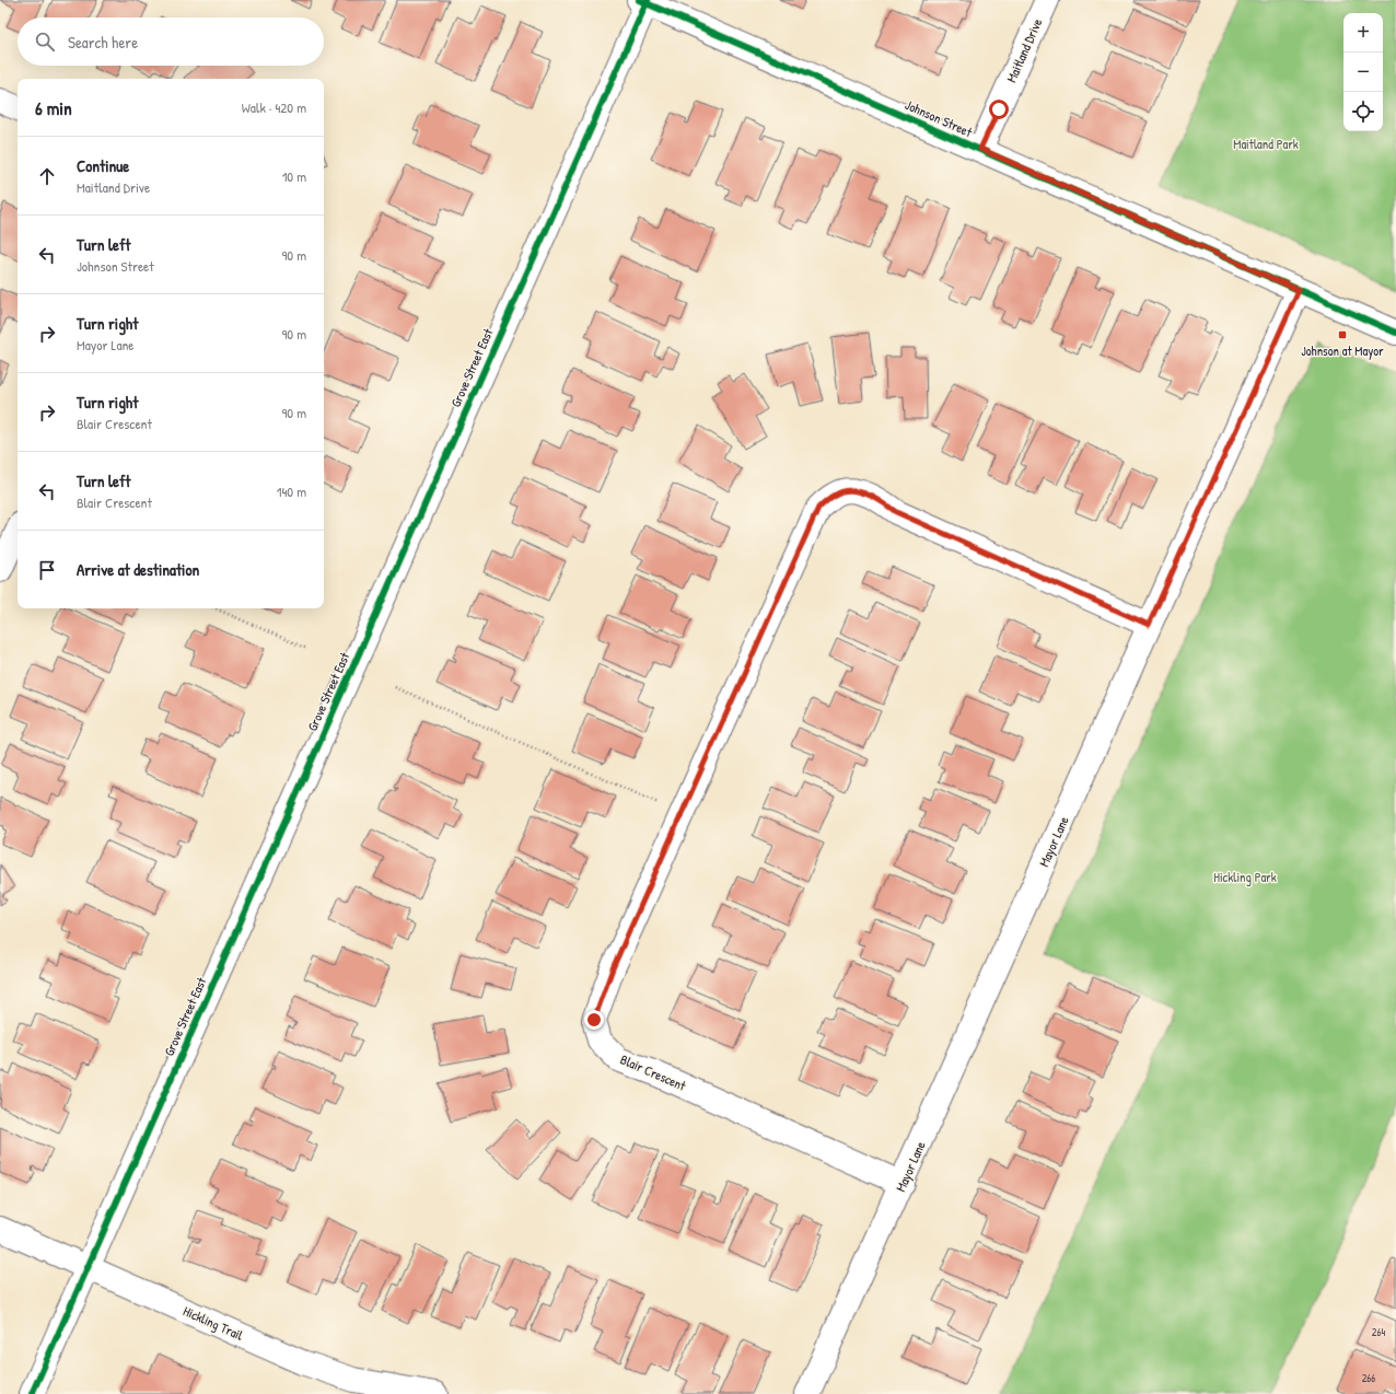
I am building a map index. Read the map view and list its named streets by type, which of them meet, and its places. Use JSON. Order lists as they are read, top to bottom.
{
  "streets": {
    "street": [
      "Maitland Drive",
      "Johnson Street",
      "Grove Street East",
      "Mayor Lane",
      "Blair Crescent",
      "Hickling Trail"
    ]
  },
  "crossings": [
    ["Maitland Drive", "Johnson Street"],
    ["Johnson Street", "Grove Street East"],
    ["Johnson Street", "Mayor Lane"],
    ["Grove Street East", "Hickling Trail"],
    ["Mayor Lane", "Blair Crescent"]
  ],
  "parks": ["Maitland Park", "Hickling Park"],
  "places": {
    "transit": ["Johnson at Mayor"]
  },
  "house_numbers": ["264", "266"],
  "page": {
    "map_buttons": ["+", "−"],
    "search": "Search here",
    "heading": ["6 min", "Walk · 420 m"],
    "list": [
      ["Continue", "Maitland Drive", "10 m"],
      ["Turn left", "Johnson Street", "90 m"],
      ["Turn right", "Mayor Lane", "90 m"],
      ["Turn right", "Blair Crescent", "90 m"],
      ["Turn left", "Blair Crescent", "140 m"],
      "Arrive at destination"
    ]
  }
}
